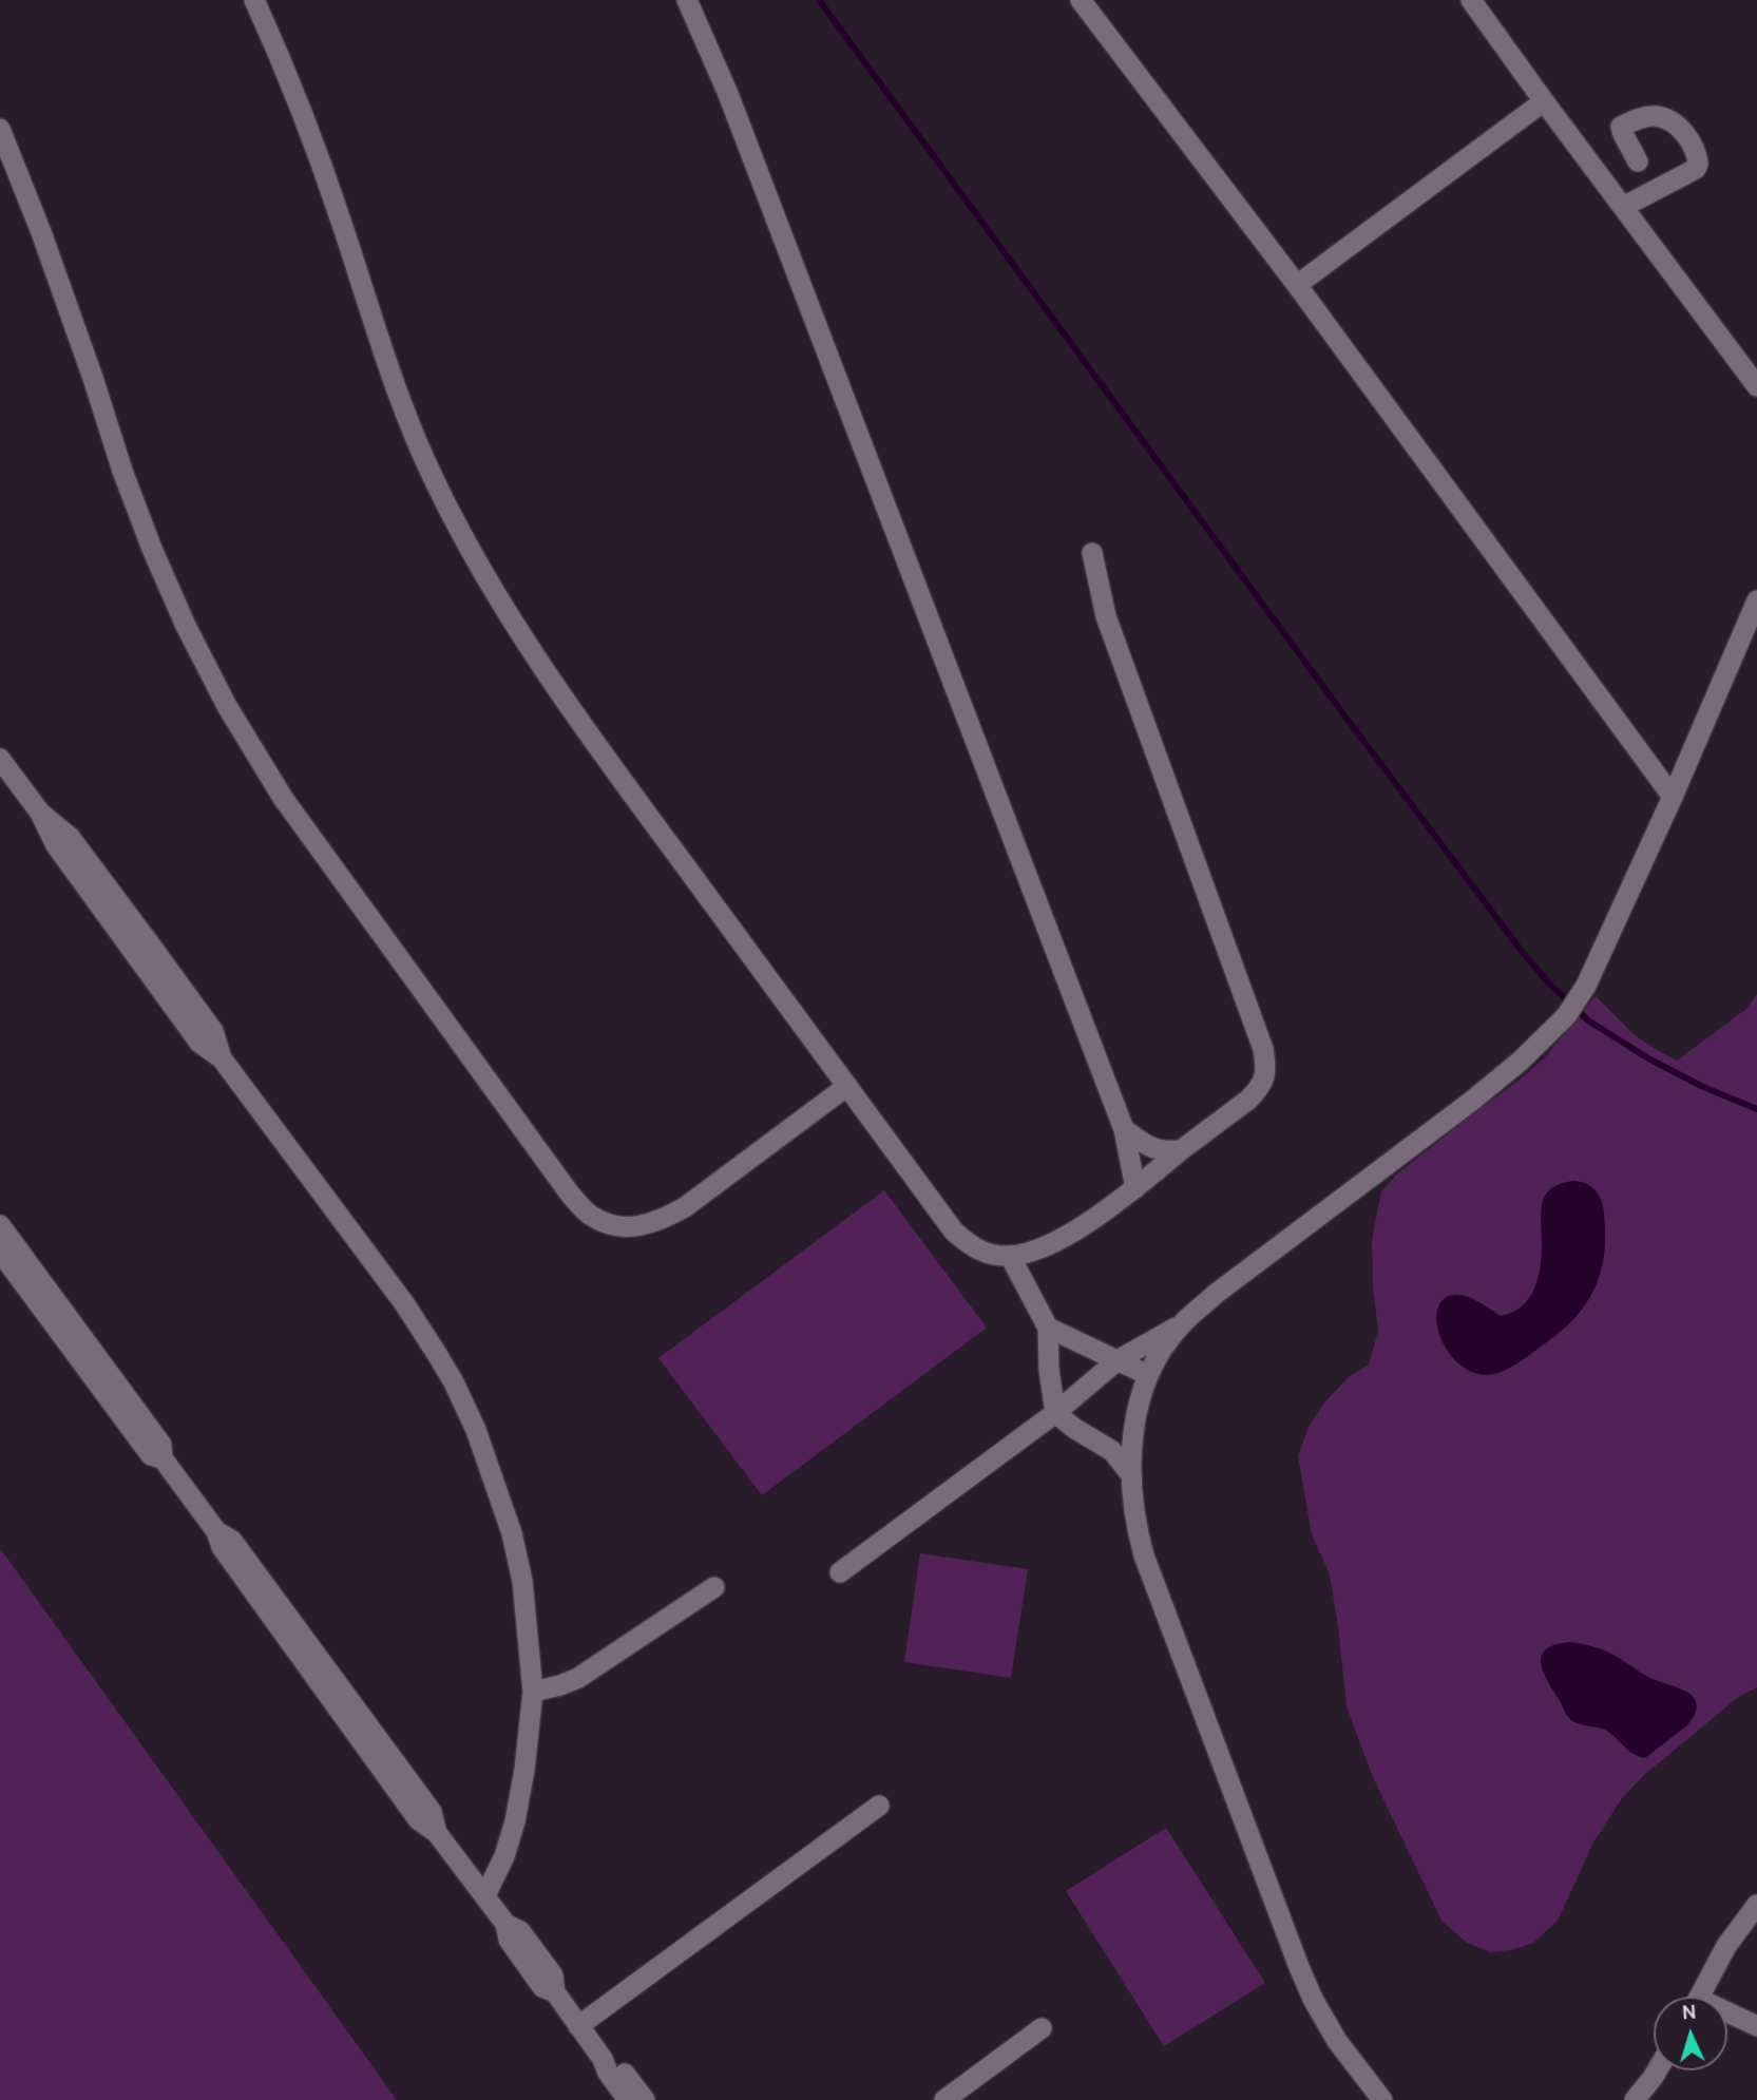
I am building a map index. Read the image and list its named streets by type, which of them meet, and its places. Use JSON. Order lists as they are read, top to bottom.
{
  "north": "top"
}
